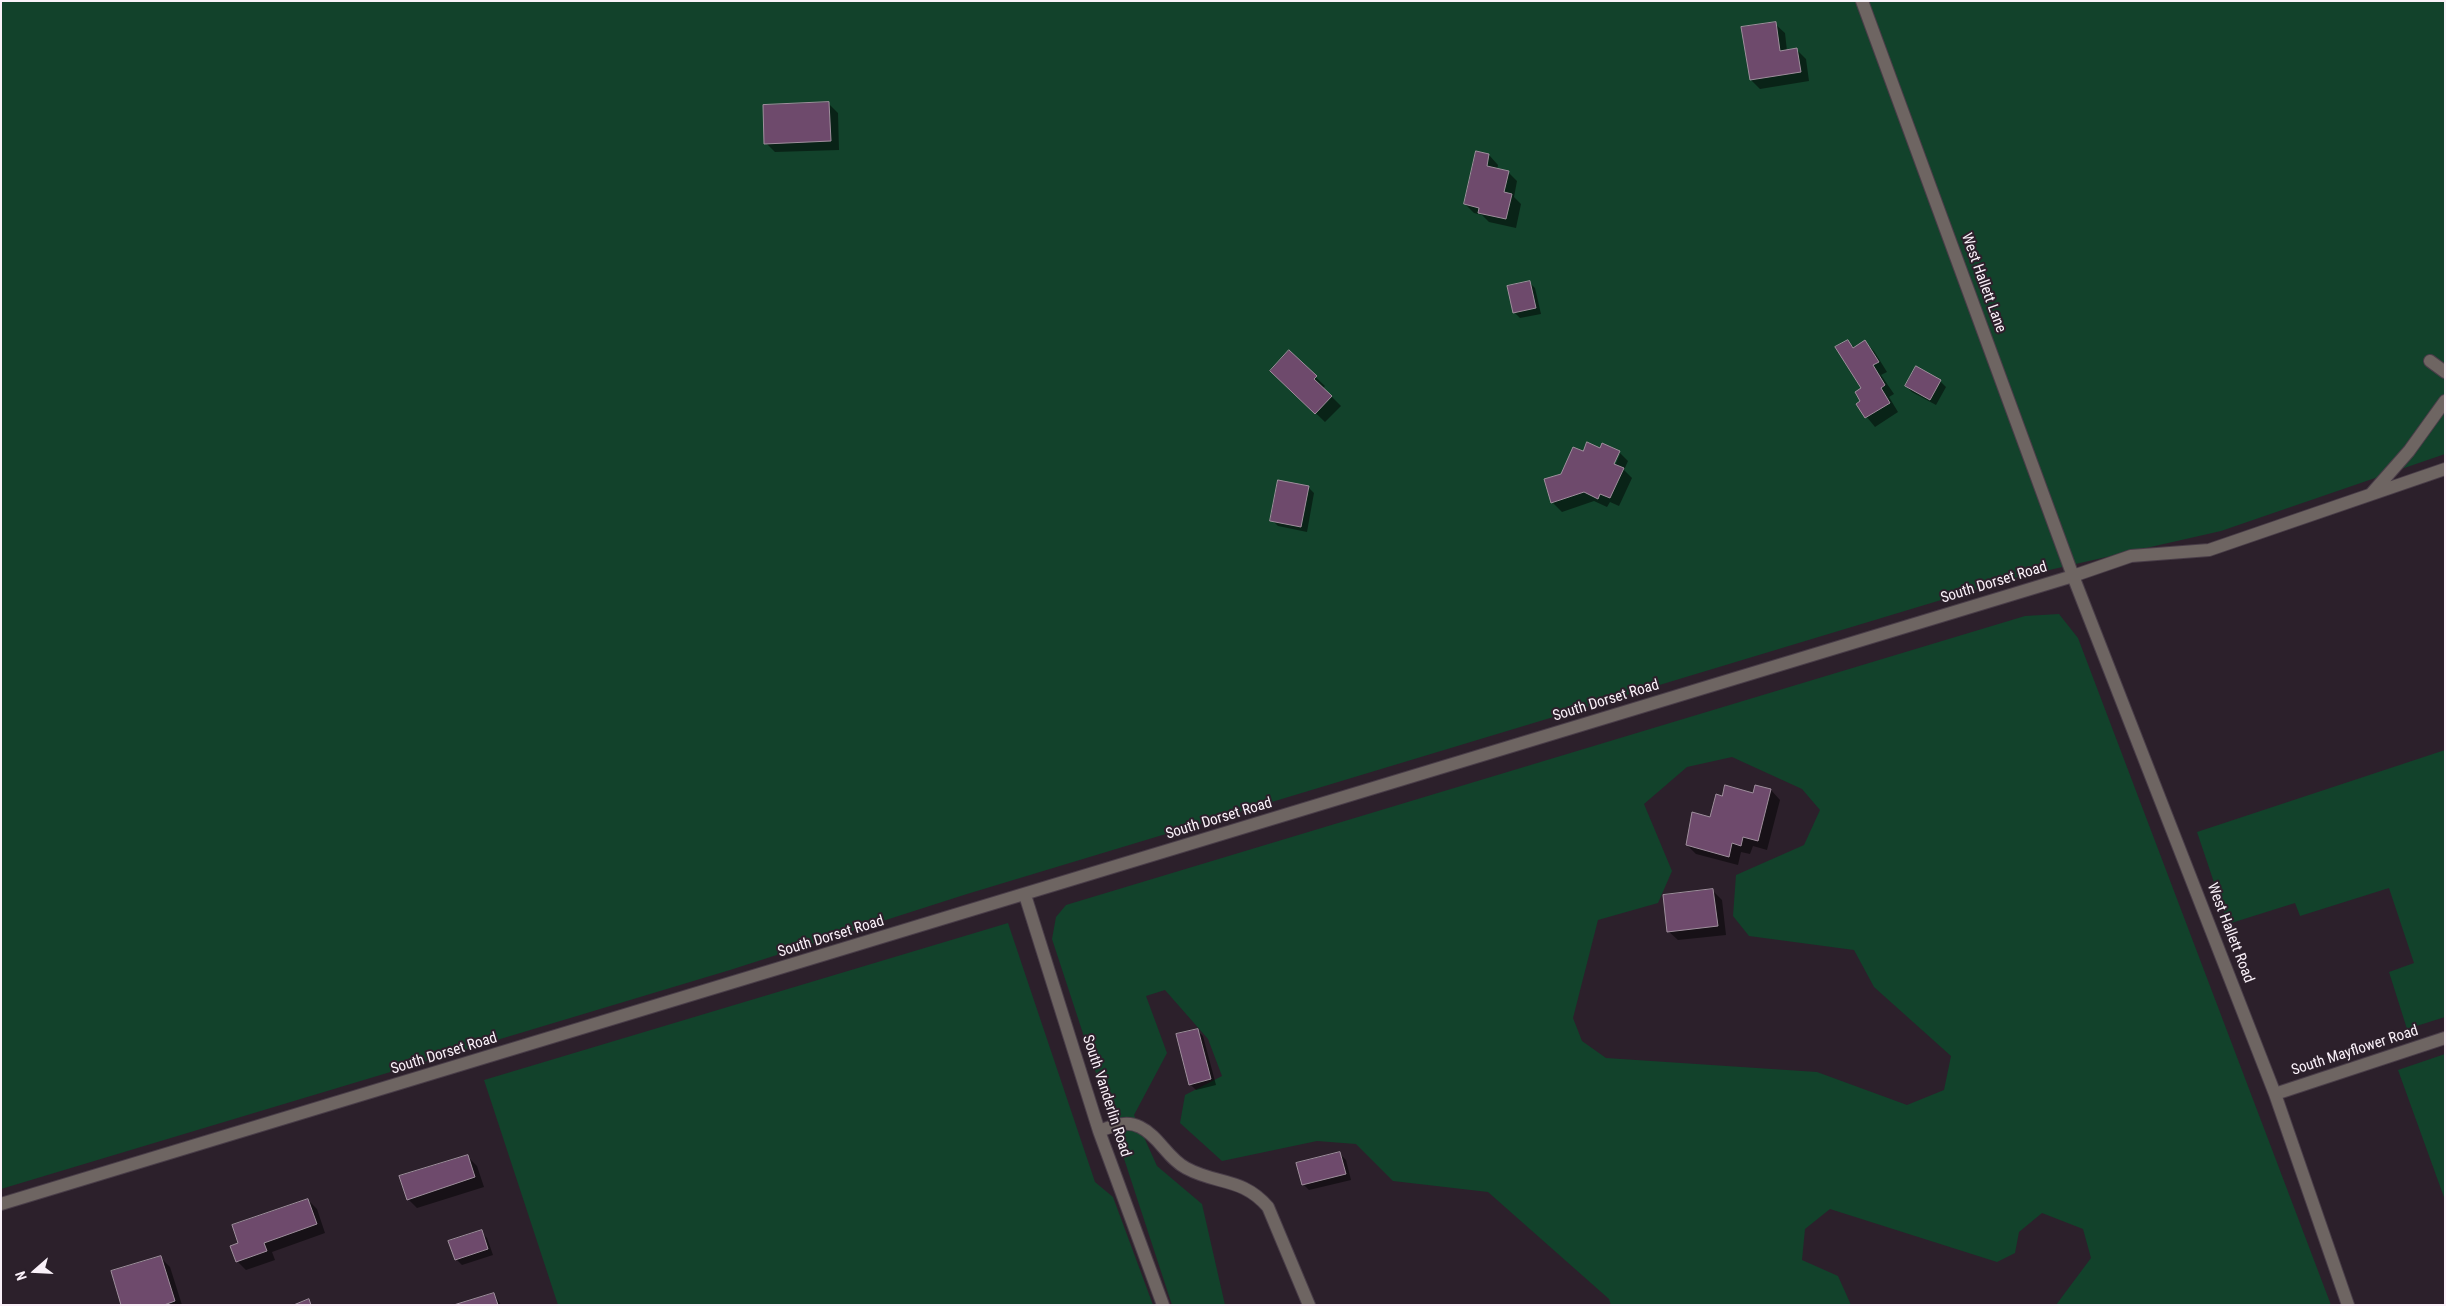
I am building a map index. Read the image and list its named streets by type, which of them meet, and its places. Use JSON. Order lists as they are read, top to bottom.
{
  "streets": {
    "street": [
      "West Hallett Lane",
      "South Dorset Road",
      "West Hallett Road",
      "South Mayflower Road",
      "South Vanderlin Road"
    ]
  },
  "crossings": [
    ["West Hallett Lane", "South Dorset Road"],
    ["West Hallett Lane", "West Hallett Road"],
    ["South Dorset Road", "West Hallett Road"],
    ["South Dorset Road", "South Vanderlin Road"],
    ["West Hallett Road", "South Mayflower Road"]
  ],
  "north": "left"
}
